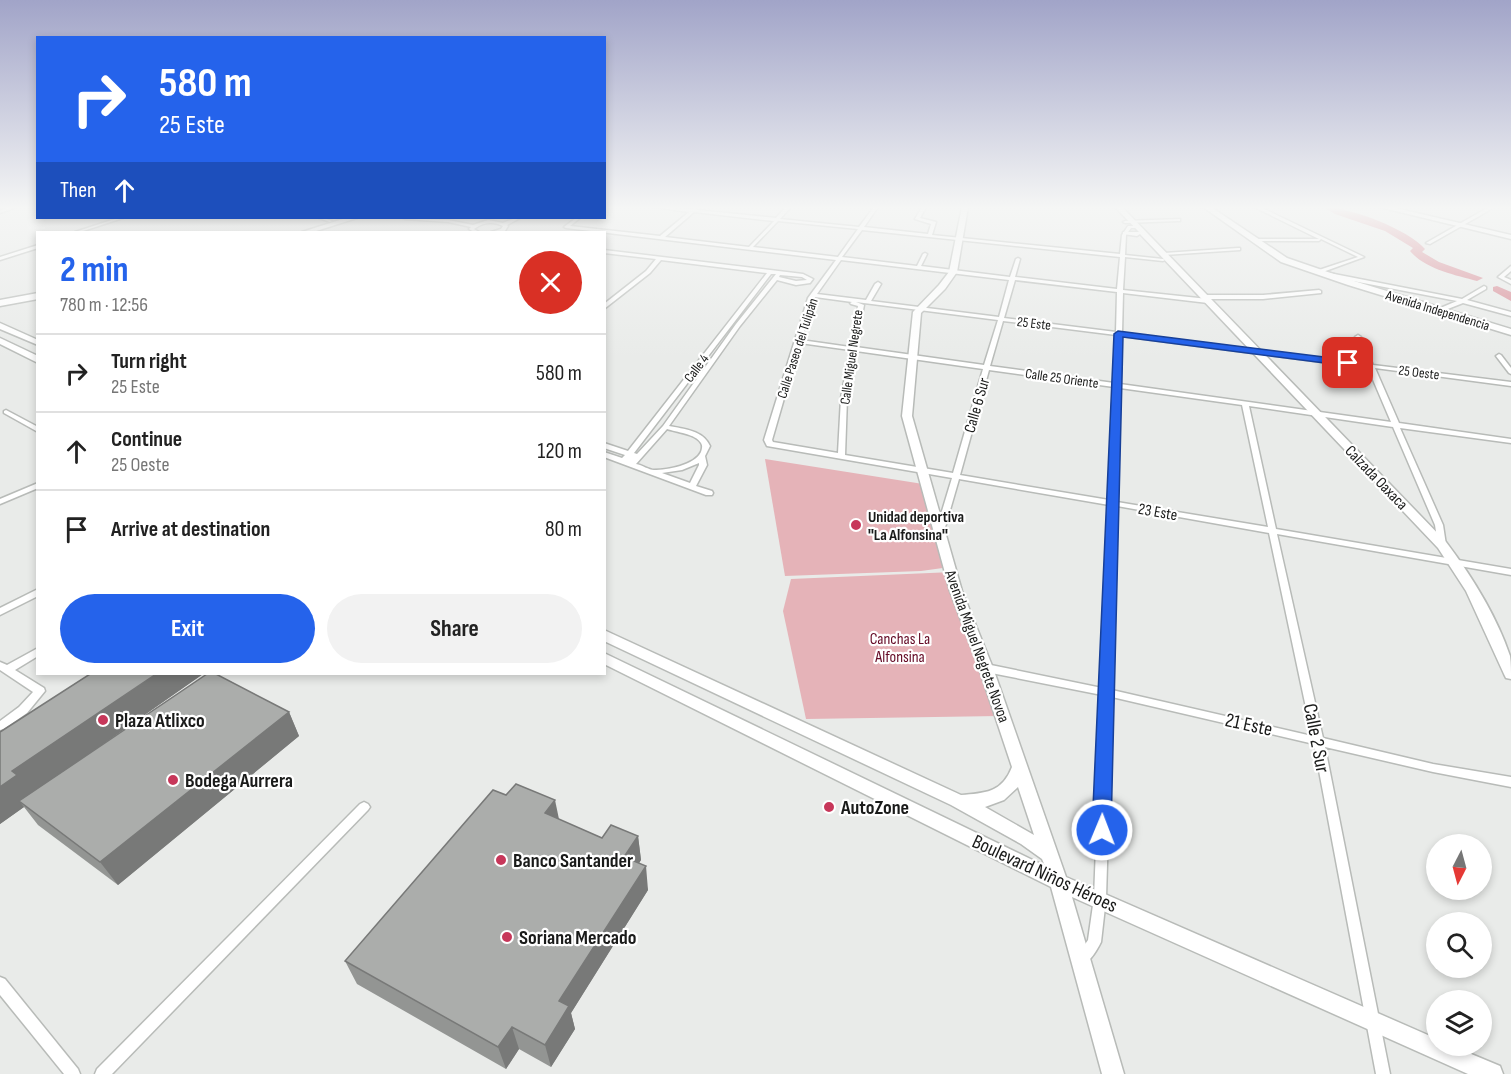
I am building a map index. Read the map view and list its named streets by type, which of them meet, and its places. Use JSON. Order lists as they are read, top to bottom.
{
  "streets": {
    "main road": [
      "Avenida Independencia",
      "Calzada Oaxaca",
      "Avenida Miguel Negrete Novoa",
      "Boulevard Niños Héroes"
    ],
    "street": [
      "25 Este",
      "Calle Paseo del Tulipán",
      "Calle Miguel Negrete",
      "Calle 4",
      "25 Oeste",
      "Calle 25 Oriente",
      "Calle 6 Sur",
      "23 Este",
      "21 Este",
      "Calle 2 Sur"
    ]
  },
  "crossings": [
    ["25 Este", "Calle Paseo del Tulipán"],
    ["25 Este", "Calle Miguel Negrete"],
    ["25 Este", "25 Oeste"],
    ["25 Este", "Calle 6 Sur"],
    ["25 Este", "Calzada Oaxaca"],
    ["25 Este", "Avenida Miguel Negrete Novoa"],
    ["Calle Paseo del Tulipán", "Calle Miguel Negrete"],
    ["Calle Paseo del Tulipán", "Calle 25 Oriente"],
    ["Calle Paseo del Tulipán", "23 Este"],
    ["Calle Miguel Negrete", "Calle 25 Oriente"],
    ["Calle Miguel Negrete", "23 Este"],
    ["25 Oeste", "Calzada Oaxaca"],
    ["Calle 25 Oriente", "Calle 6 Sur"],
    ["Calle 25 Oriente", "Calzada Oaxaca"],
    ["Calle 25 Oriente", "Avenida Miguel Negrete Novoa"],
    ["Calle 25 Oriente", "Calle 2 Sur"],
    ["Calle 6 Sur", "23 Este"],
    ["Calle 6 Sur", "Avenida Miguel Negrete Novoa"],
    ["Calzada Oaxaca", "23 Este"],
    ["23 Este", "Avenida Miguel Negrete Novoa"],
    ["23 Este", "Calle 2 Sur"],
    ["Avenida Miguel Negrete Novoa", "21 Este"],
    ["Avenida Miguel Negrete Novoa", "Boulevard Niños Héroes"],
    ["21 Este", "Calle 2 Sur"],
    ["Calle 2 Sur", "Boulevard Niños Héroes"]
  ],
  "parks": ["Canchas La Alfonsina"],
  "places": [
    "Unidad deportiva ''La Alfonsina''",
    "Plaza Atlixco",
    "Bodega Aurrera",
    "AutoZone",
    "Banco Santander",
    "Soriana Mercado"
  ],
  "north": "bottom",
  "page": {
    "turn": ["580 m", "25 Este"],
    "then": "Then",
    "heading": ["2 min", "780 m · 12:56"],
    "list": [
      {
        "name": "Turn right",
        "note": "25 Este",
        "value": "580 m"
      },
      {
        "name": "Continue",
        "note": "25 Oeste",
        "value": "120 m"
      },
      {
        "name": "Arrive at destination",
        "value": "80 m"
      }
    ],
    "buttons": ["Exit", "Share"]
  }
}
